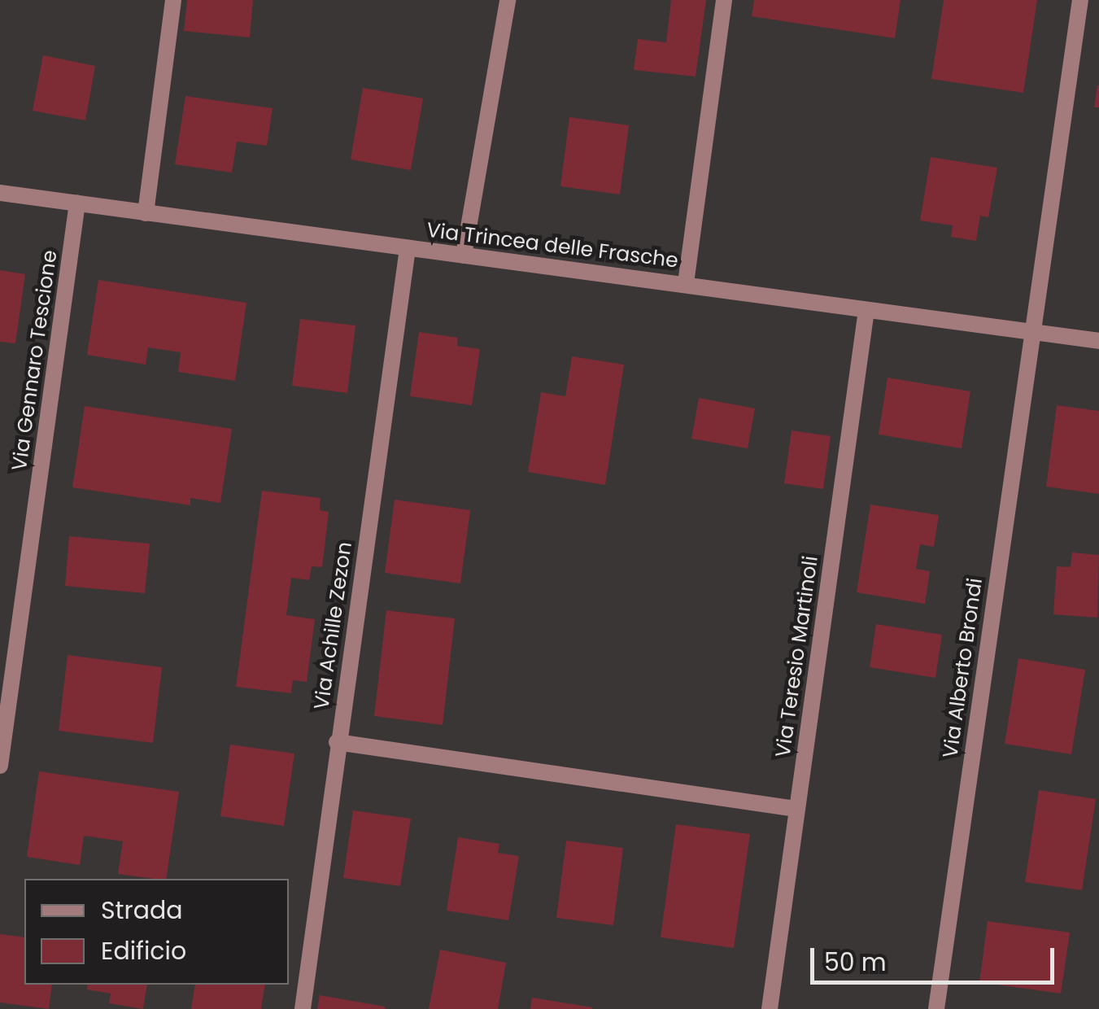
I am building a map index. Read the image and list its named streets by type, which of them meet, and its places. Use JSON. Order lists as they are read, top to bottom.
{
  "streets": {
    "street": [
      "Via Trincea delle Frasche",
      "Via Gennaro Tescione",
      "Via Achille Zezon",
      "Via Teresio Martinoli",
      "Via Alberto Brondi"
    ]
  },
  "crossings": [
    ["Via Trincea delle Frasche", "Via Gennaro Tescione"],
    ["Via Trincea delle Frasche", "Via Achille Zezon"],
    ["Via Trincea delle Frasche", "Via Teresio Martinoli"],
    ["Via Trincea delle Frasche", "Via Alberto Brondi"]
  ],
  "legend": ["Strada", "Edificio"],
  "scale_bar": "50 m"
}
